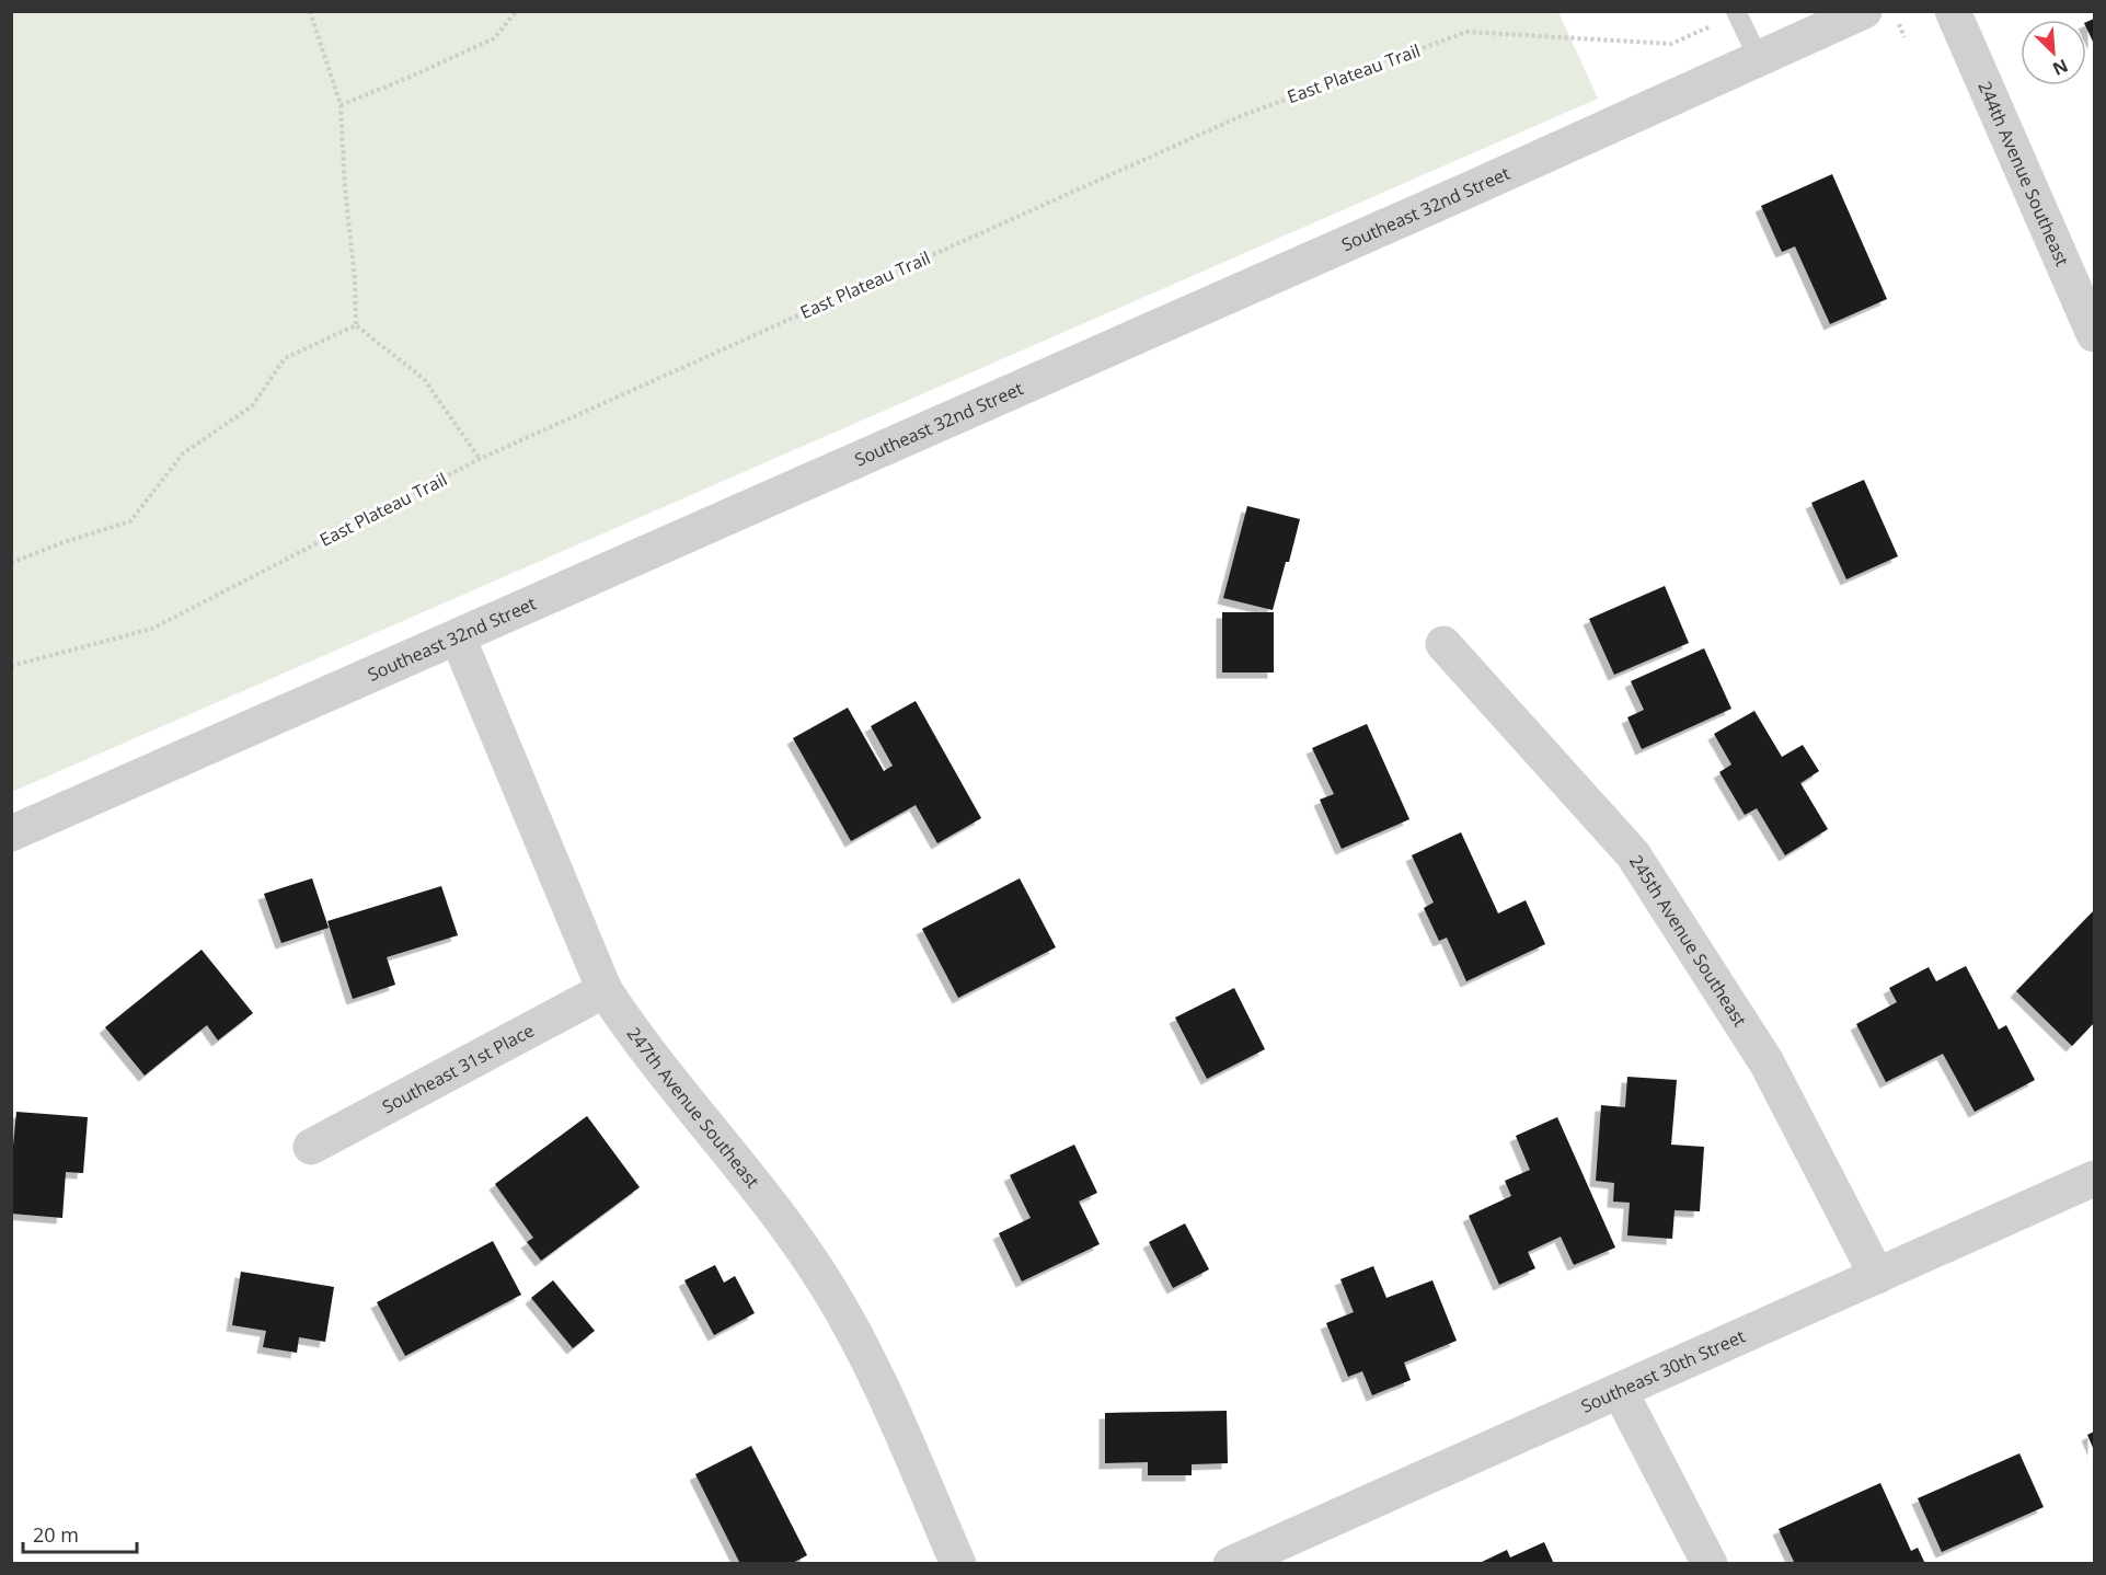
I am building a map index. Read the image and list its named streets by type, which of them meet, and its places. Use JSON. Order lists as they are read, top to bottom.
{
  "streets": {
    "street": [
      "244th Avenue Southeast",
      "Southeast 32nd Street",
      "245th Avenue Southeast",
      "Southeast 31st Place",
      "247th Avenue Southeast",
      "Southeast 30th Street"
    ],
    "path": ["East Plateau Trail"]
  },
  "crossings": [
    ["Southeast 32nd Street", "247th Avenue Southeast"],
    ["245th Avenue Southeast", "Southeast 30th Street"],
    ["Southeast 31st Place", "247th Avenue Southeast"]
  ],
  "scale_bar": "20 m",
  "north": "bottom right"
}
